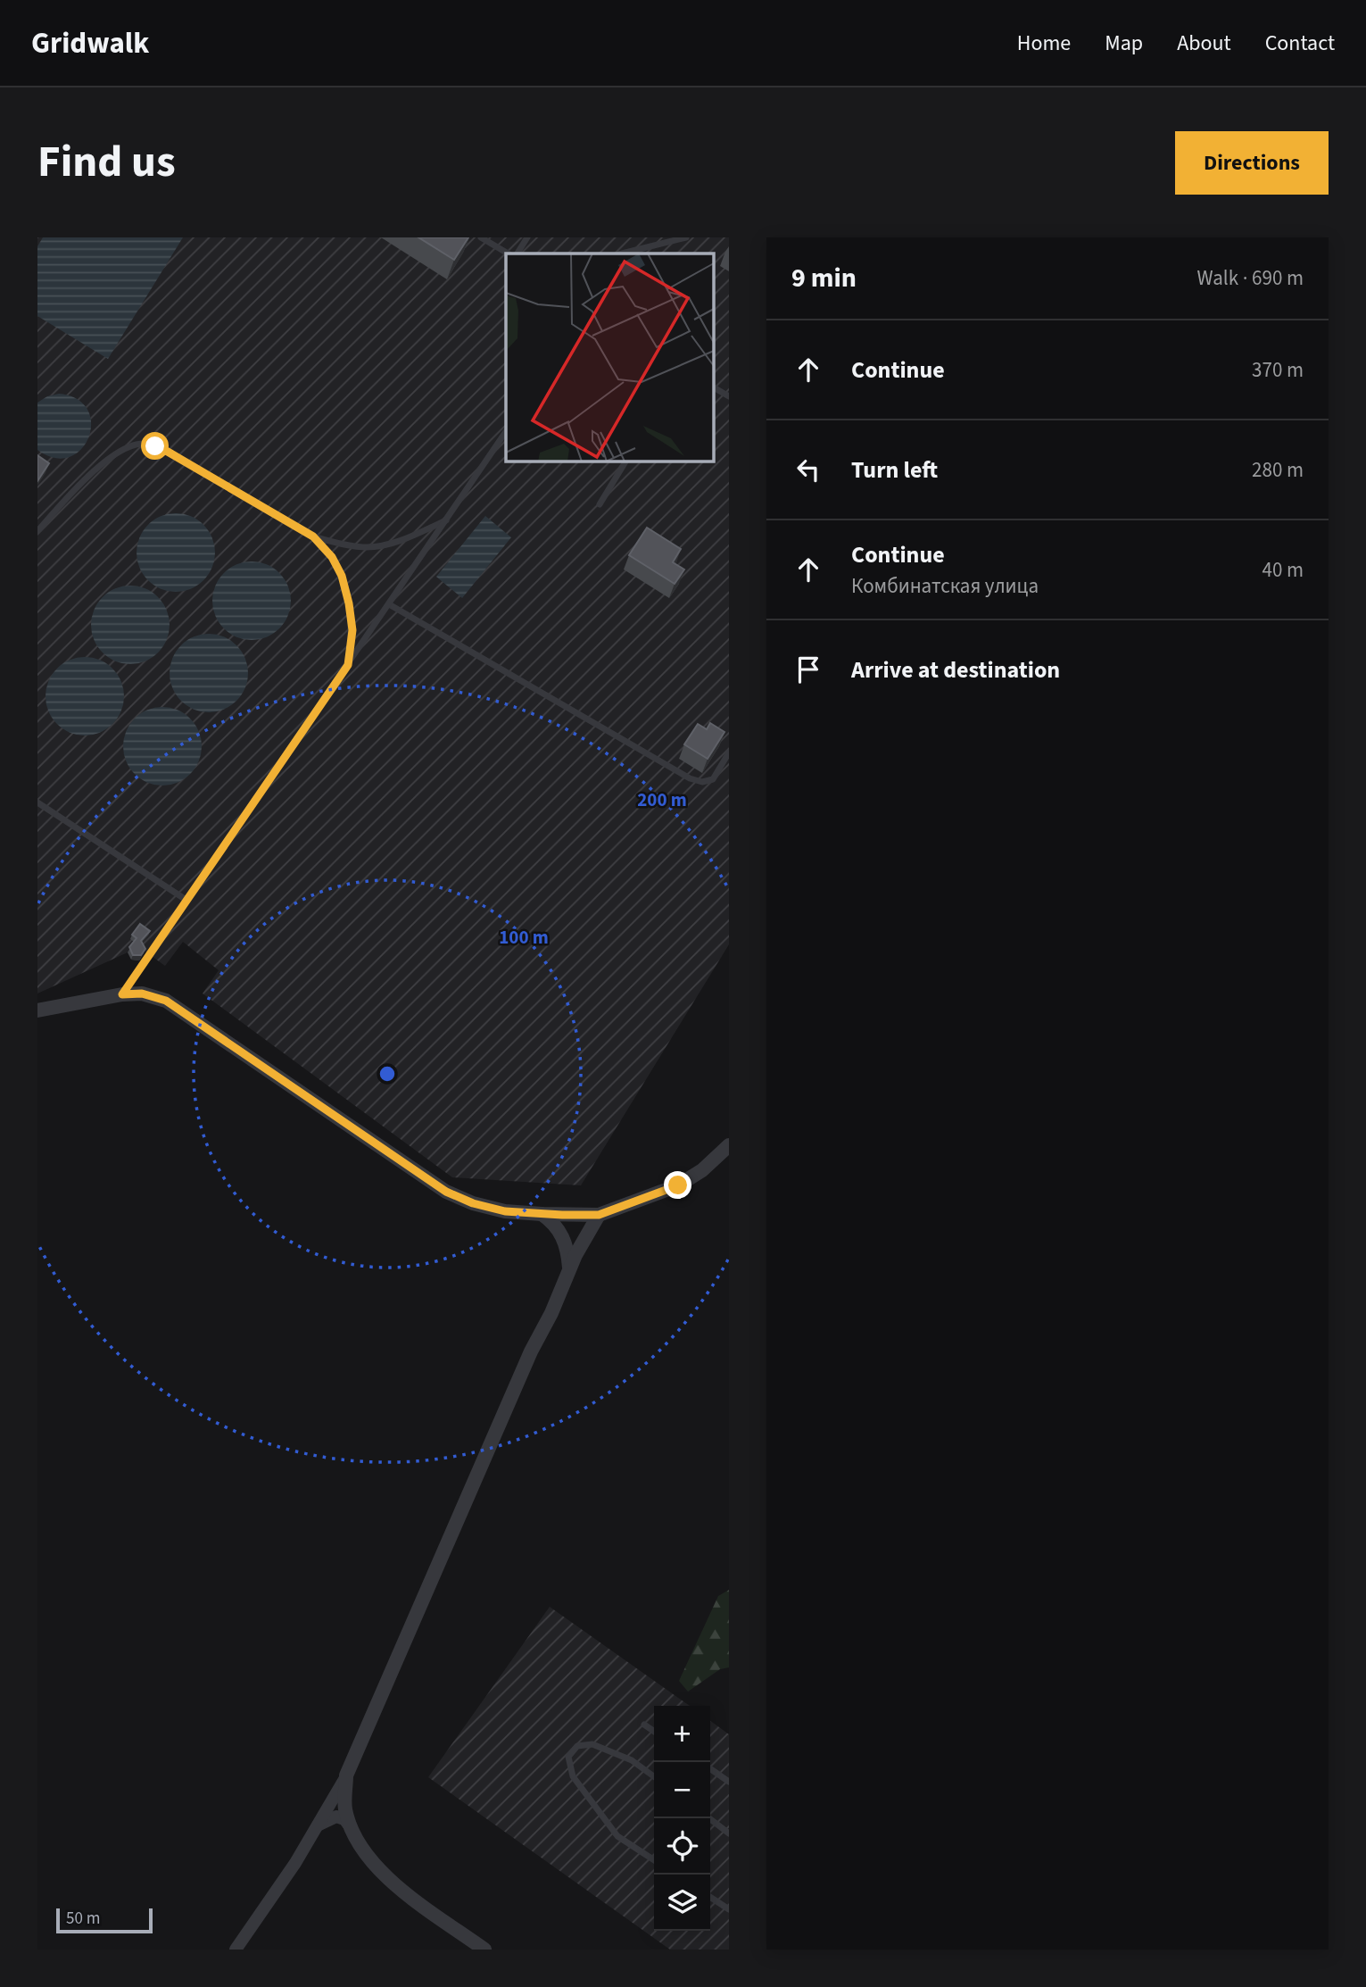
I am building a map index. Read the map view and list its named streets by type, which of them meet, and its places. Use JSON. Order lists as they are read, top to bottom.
{
  "scale_bar": "50 m",
  "page": {
    "header": "Gridwalk",
    "nav": [
      "Home",
      "Map",
      "About",
      "Contact"
    ],
    "title": "Find us",
    "buttons": "Directions",
    "heading": ["9 min", "Walk · 690 m"],
    "list": [
      ["Continue", "370 m"],
      ["Turn left", "280 m"],
      ["Continue", "Комбинатская улица", "40 m"],
      "Arrive at destination"
    ],
    "map_buttons": ["+", "−"],
    "scale": "50 m"
  },
  "rings": ["200 m", "100 m"]
}
